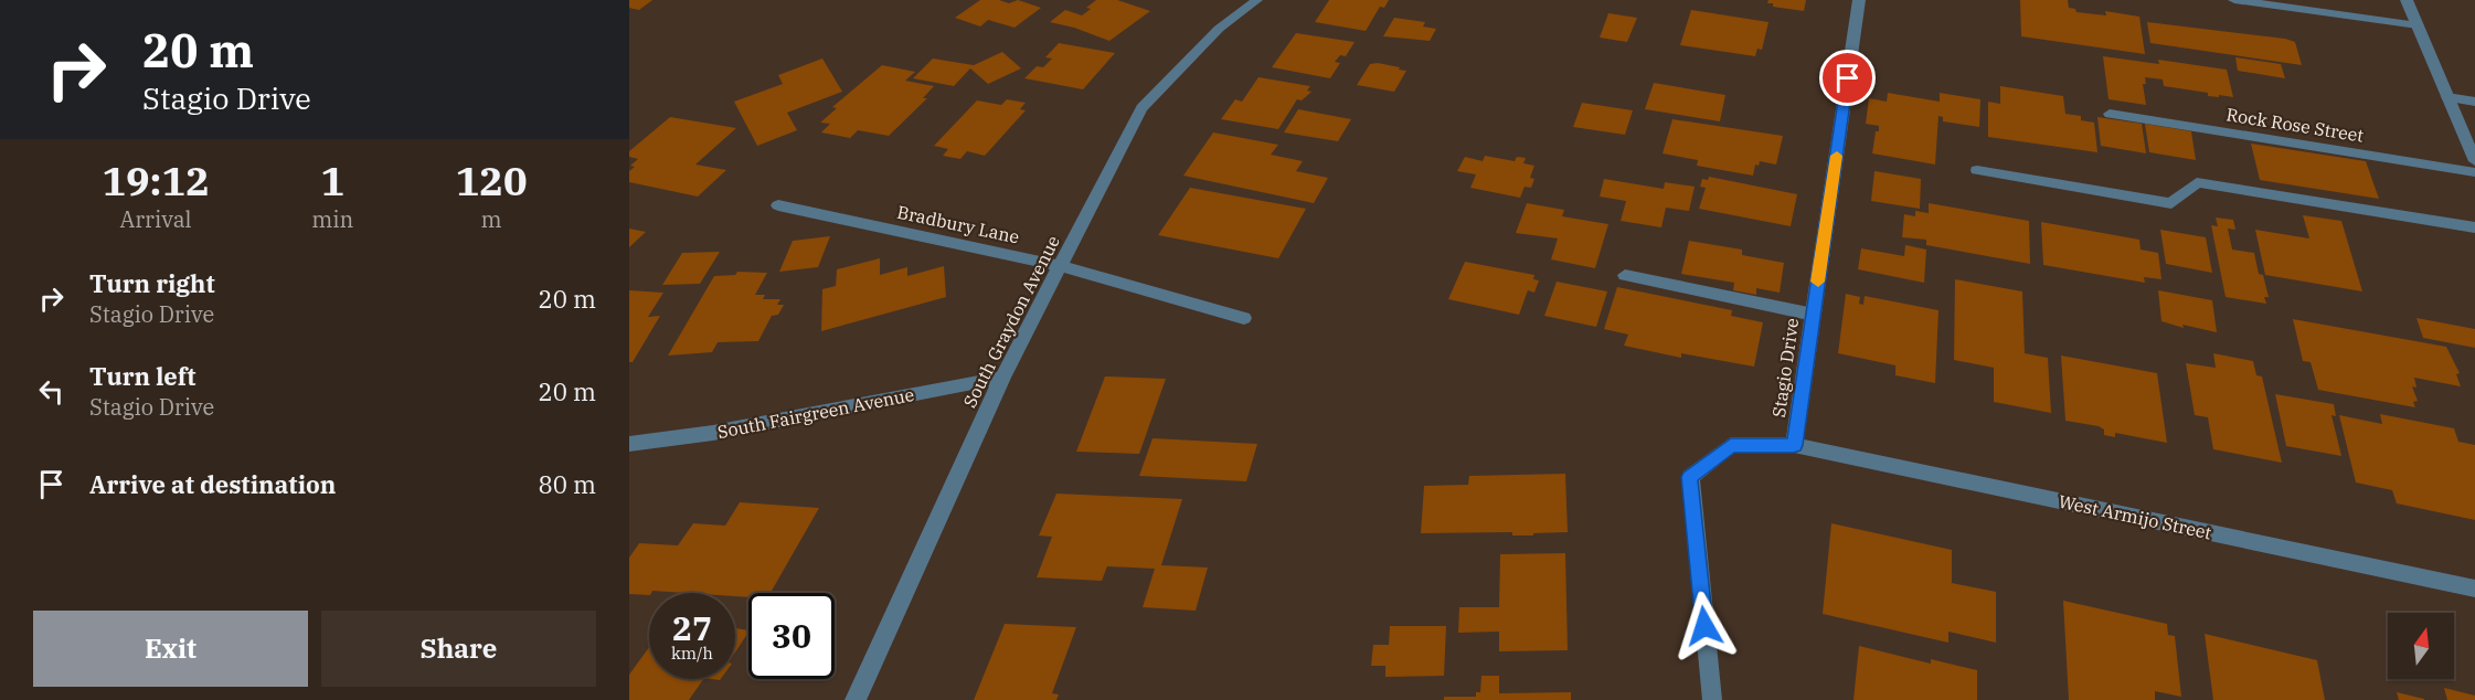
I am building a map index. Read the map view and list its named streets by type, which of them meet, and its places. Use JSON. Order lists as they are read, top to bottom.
{
  "streets": {
    "street": [
      "Rock Rose Street",
      "Bradbury Lane",
      "South Graydon Avenue",
      "Stagio Drive",
      "South Fairgreen Avenue",
      "West Armijo Street"
    ]
  },
  "crossings": [
    ["Bradbury Lane", "South Graydon Avenue"],
    ["South Graydon Avenue", "South Fairgreen Avenue"],
    ["Stagio Drive", "West Armijo Street"]
  ],
  "north": "top",
  "page": {
    "turn": ["20 m", "Stagio Drive"],
    "eta": [
      "19:12",
      "Arrival",
      "1",
      "min",
      "120",
      "m"
    ],
    "list": [
      {
        "name": "Turn right",
        "note": "Stagio Drive",
        "value": "20 m"
      },
      {
        "name": "Turn left",
        "note": "Stagio Drive",
        "value": "20 m"
      },
      {
        "name": "Arrive at destination",
        "value": "80 m"
      }
    ],
    "speed": "27 km/h",
    "limit": "30",
    "buttons": ["Exit", "Share"]
  }
}
